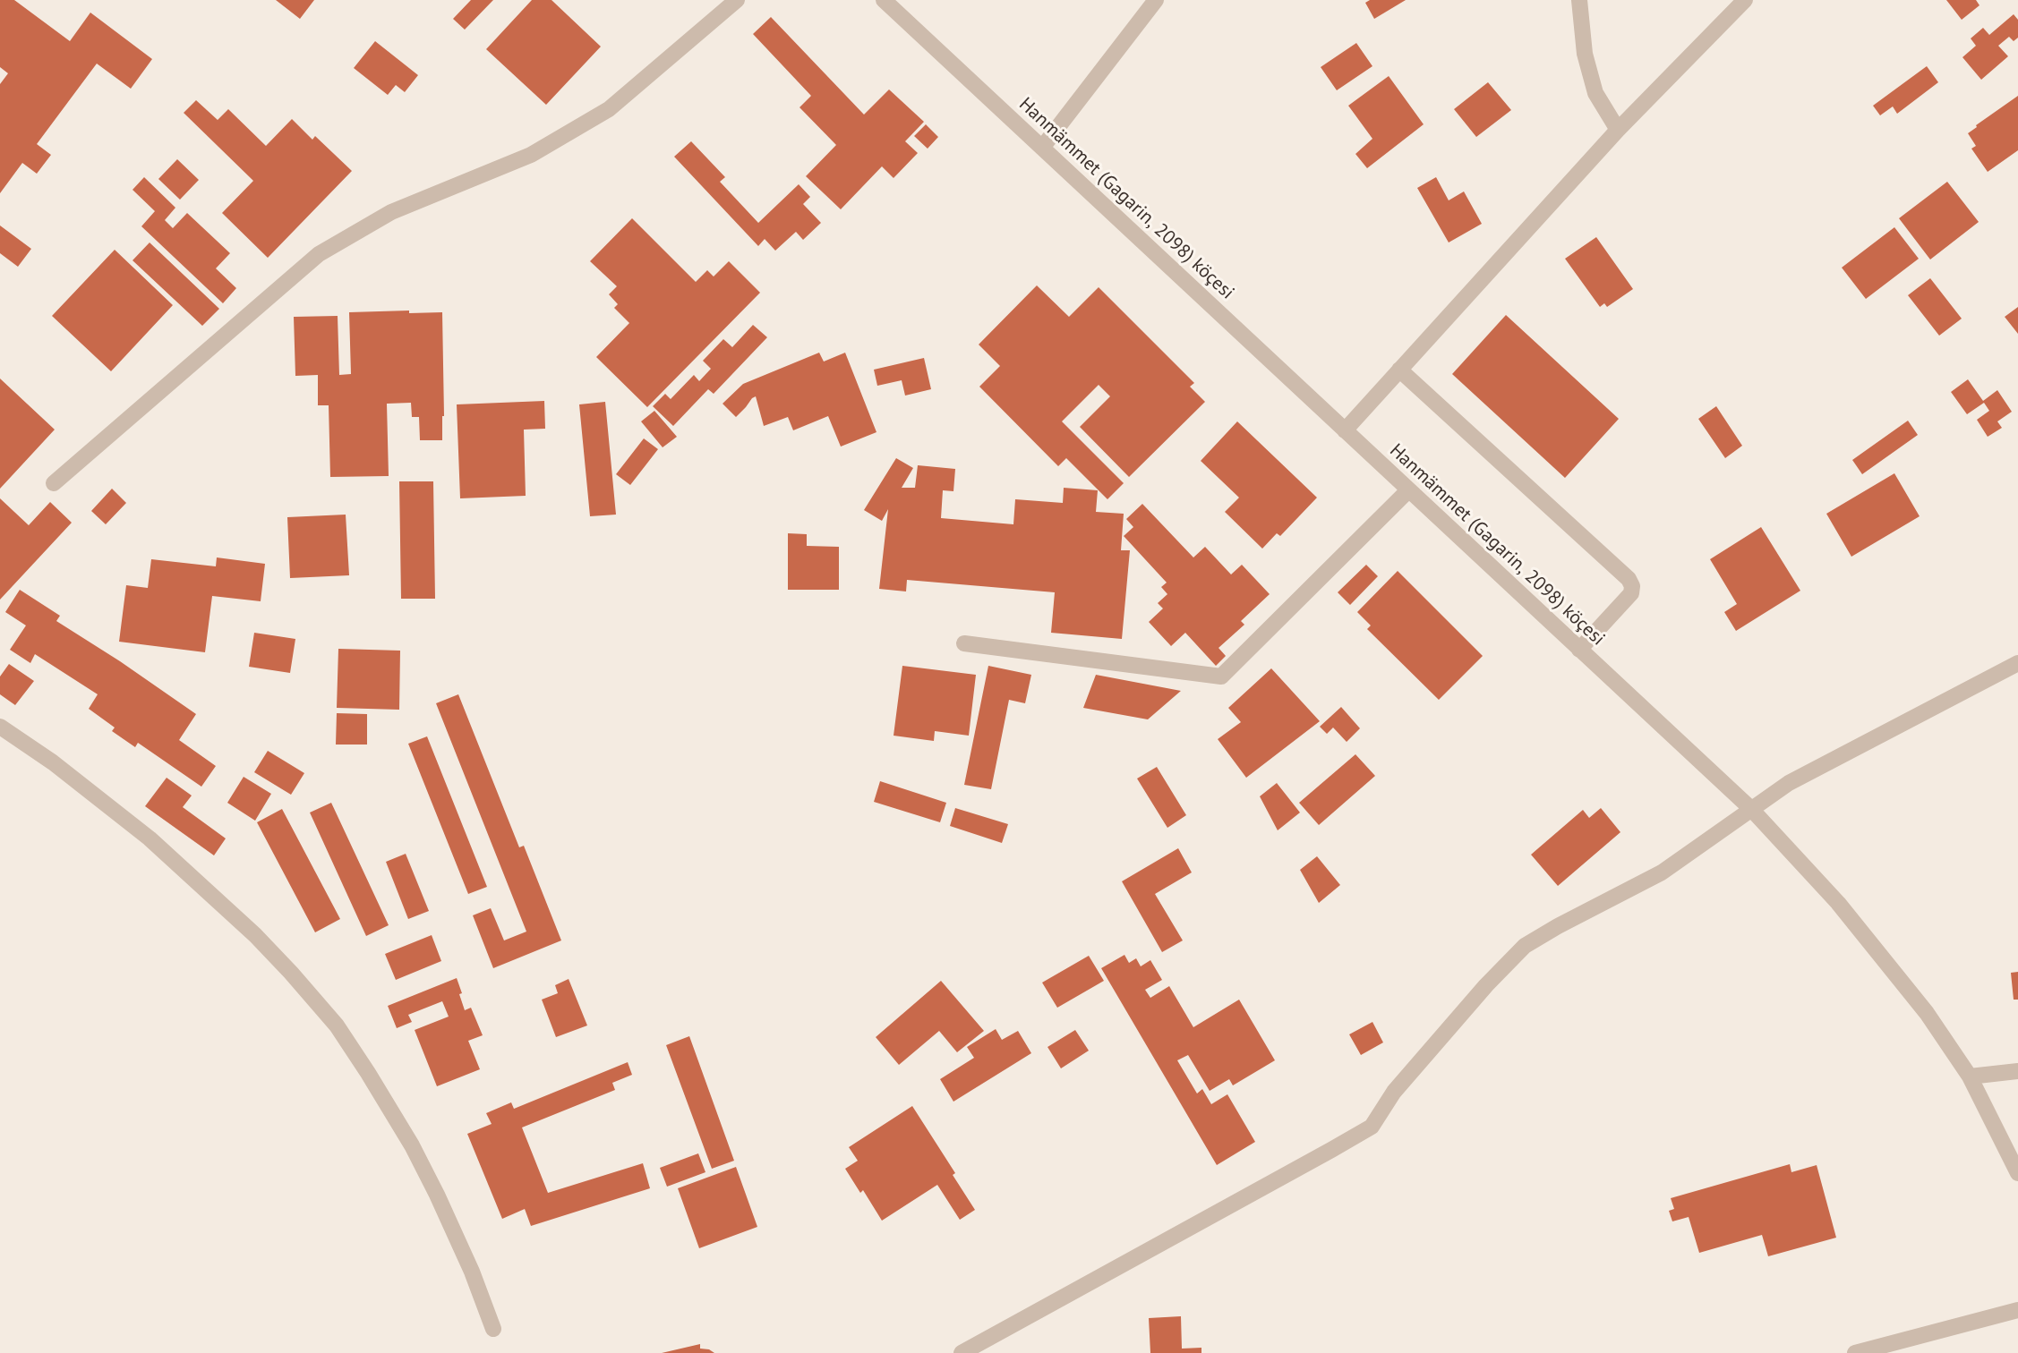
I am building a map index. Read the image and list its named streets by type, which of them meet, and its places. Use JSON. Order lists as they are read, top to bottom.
{
  "streets": {
    "street": ["Hanmämmet (Gagarin, 2098) köçesi"]
  }
}
